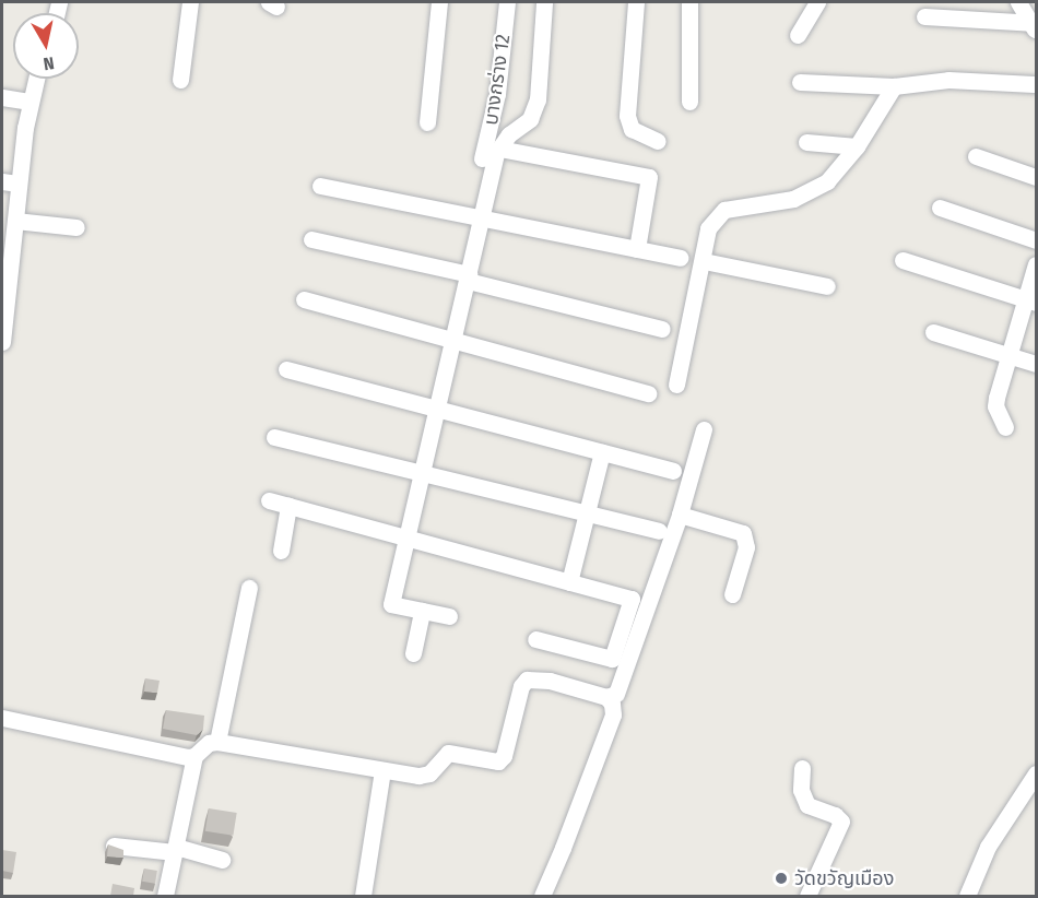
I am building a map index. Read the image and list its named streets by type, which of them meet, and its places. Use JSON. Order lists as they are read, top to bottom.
{
  "streets": {
    "street": ["บางกร่าง 12"]
  },
  "places": ["วัดขวัญเมือง"],
  "north": "bottom"
}
